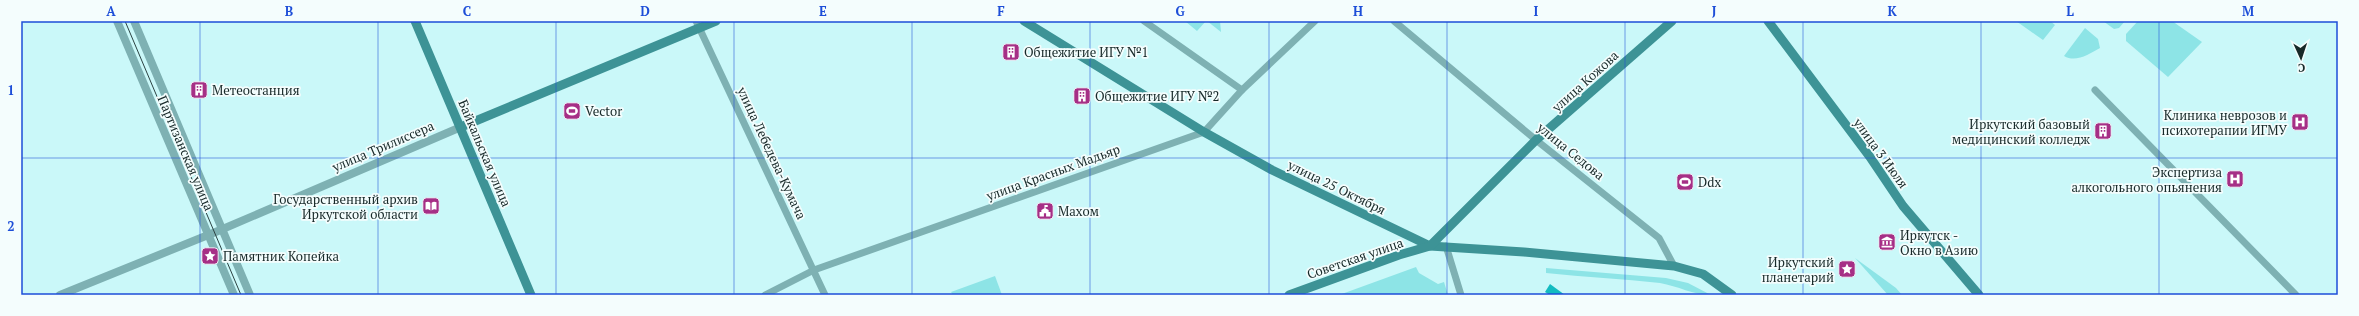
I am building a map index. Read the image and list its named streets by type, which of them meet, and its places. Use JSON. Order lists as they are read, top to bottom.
{
  "streets": {
    "main road": [
      "улица Кожова",
      "улица Трилиссера",
      "Байкальская улица",
      "улица 3 Июля",
      "улица 25 Октября",
      "Советская улица"
    ],
    "street": [
      "улица Седова",
      "Партизанская улица",
      "улица Лебедева-Кумача",
      "улица Красных Мадьяр"
    ]
  },
  "crossings": [
    ["улица Кожова", "улица Седова"],
    ["улица Кожова", "улица 25 Октября"],
    ["улица Кожова", "Советская улица"],
    ["улица Трилиссера", "Партизанская улица"],
    ["улица Трилиссера", "Байкальская улица"],
    ["улица Трилиссера", "улица Лебедева-Кумача"],
    ["улица Седова", "улица 25 Октября"],
    ["улица Лебедева-Кумача", "улица Красных Мадьяр"],
    ["улица Красных Мадьяр", "улица 25 Октября"],
    ["улица 25 Октября", "Советская улица"]
  ],
  "places": {
    "building": [
      "Общежитие ИГУ №1",
      "Метеостанция",
      "Общежитие ИГУ №2",
      "Иркутский базовый медицинский колледж"
    ],
    "sports": ["Vector", "Ddx"],
    "hospital": ["Клиника неврозов и психотерапии ИГМУ", "Экспертиза алкогольного опьянения"],
    "library": ["Государственный архив Иркутской области"],
    "public building": ["Махом"],
    "museum": ["Иркутск - Окно в Азию"],
    "place": ["Памятник Копейка", "Иркутский планетарий"]
  },
  "north": "bottom",
  "grid": {
    "columns": [
      "A",
      "B",
      "C",
      "D",
      "E",
      "F",
      "G",
      "H",
      "I",
      "J",
      "K",
      "L",
      "M"
    ],
    "rows": ["1", "2"]
  }
}
